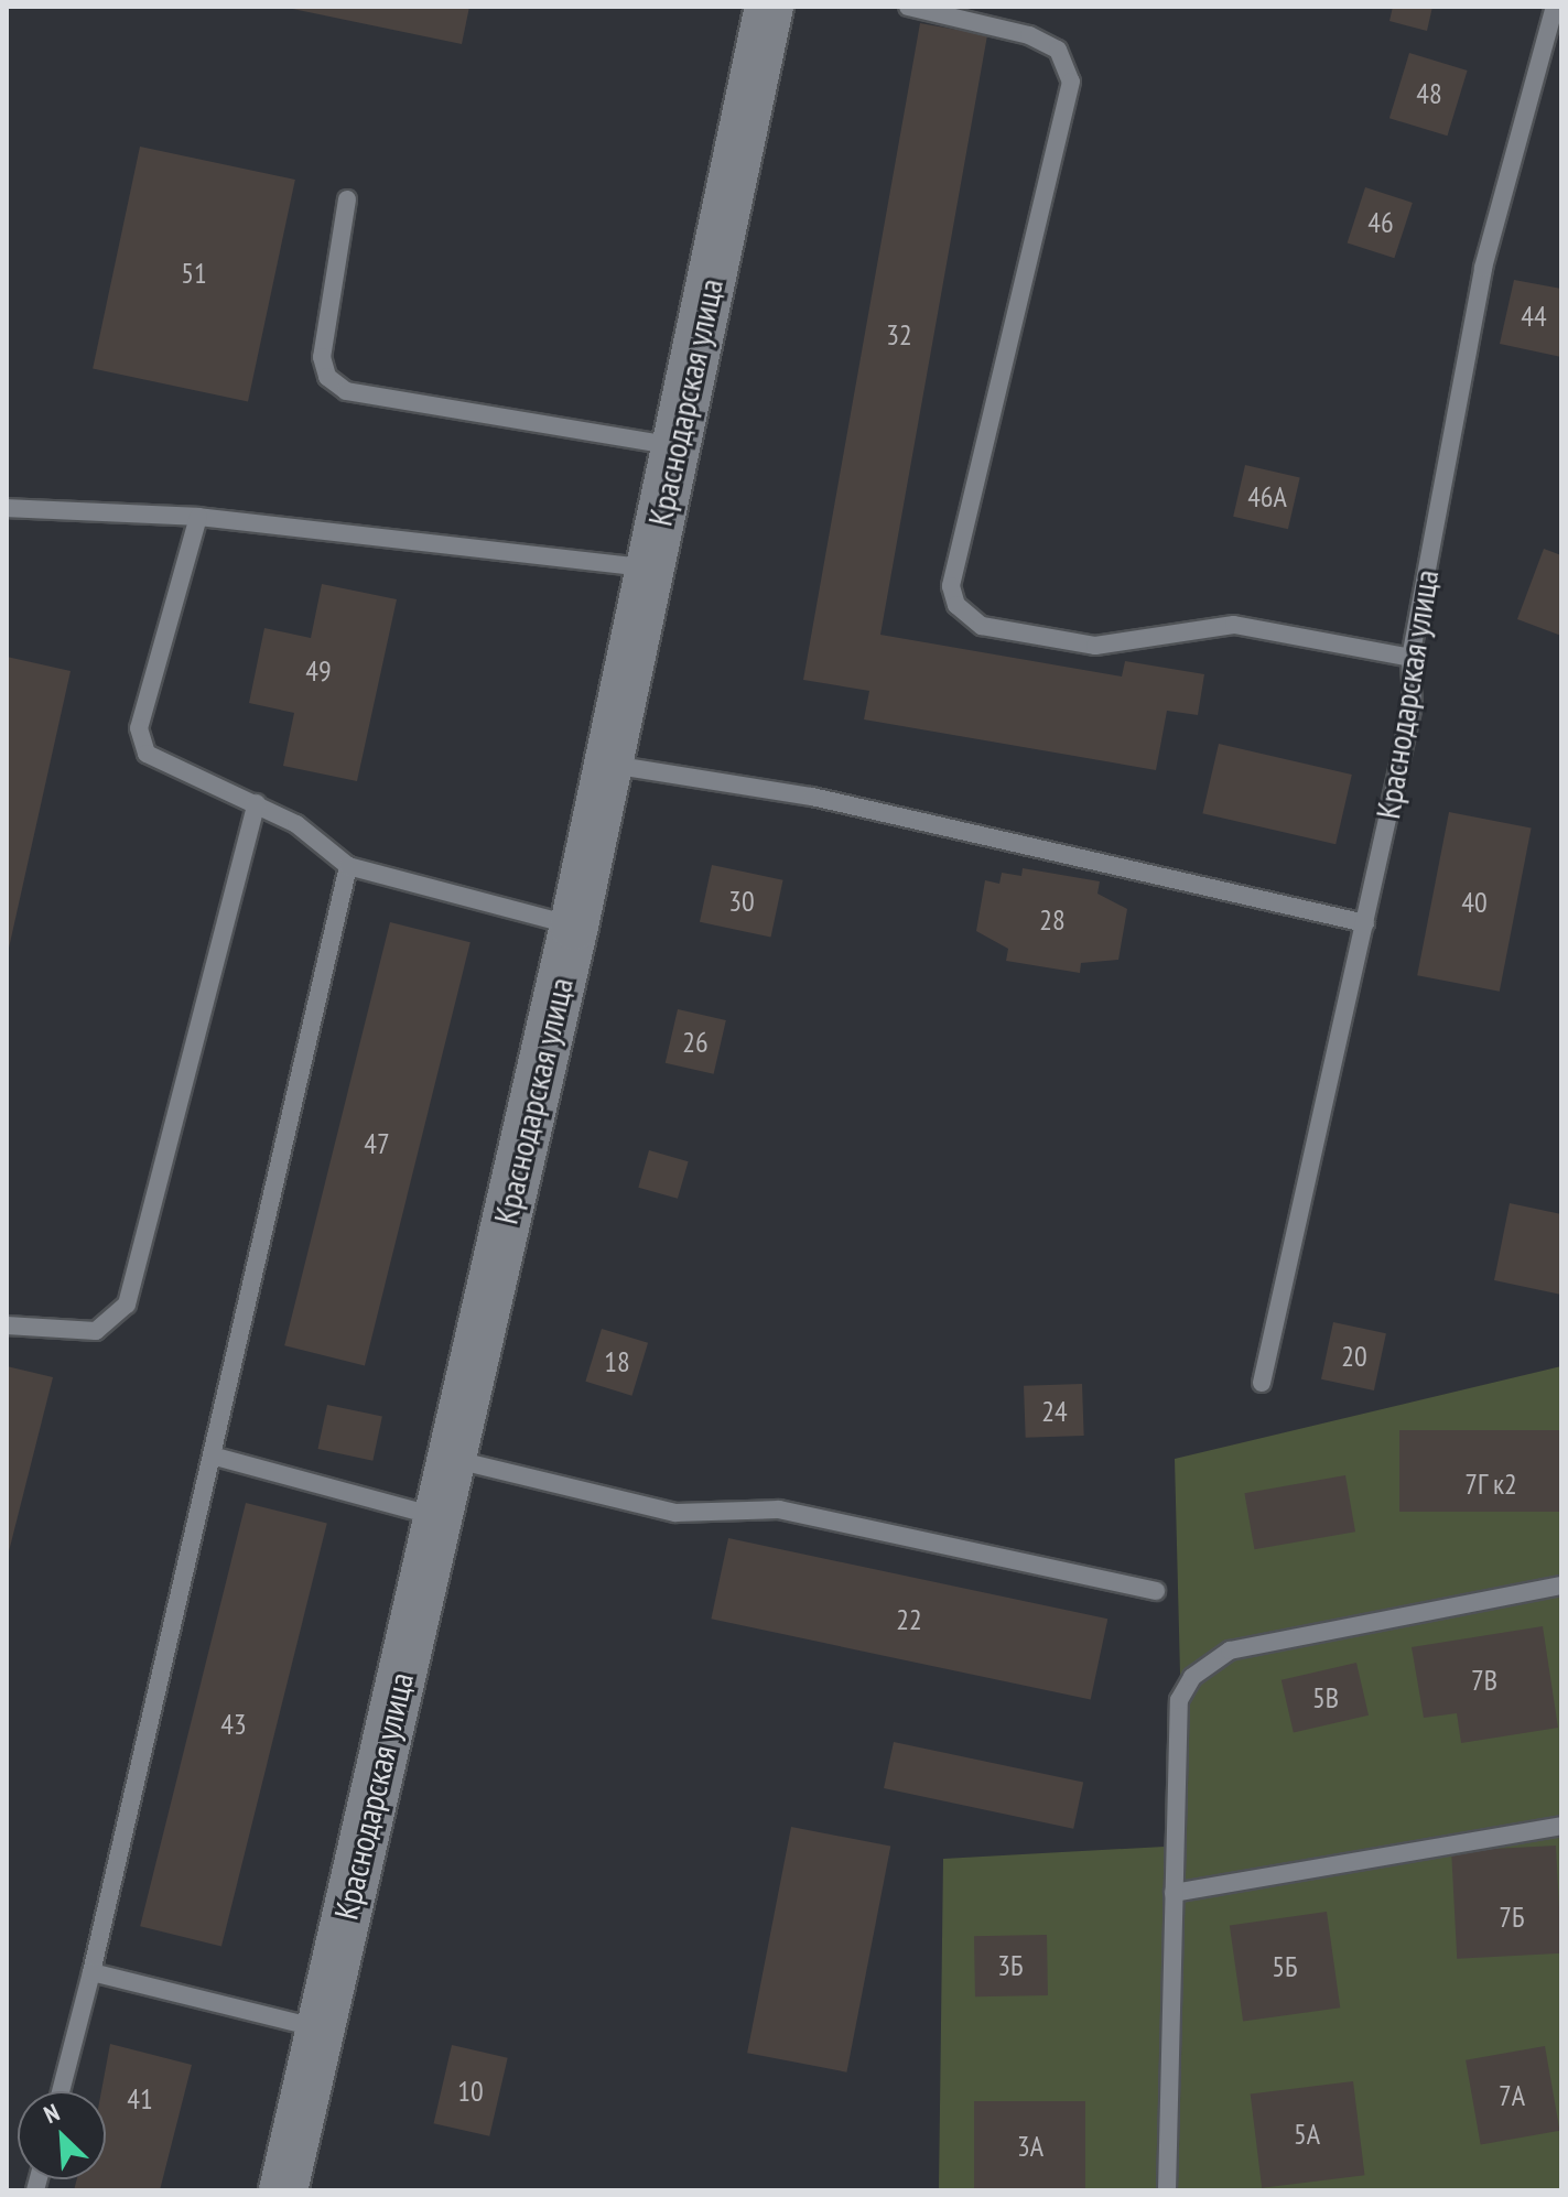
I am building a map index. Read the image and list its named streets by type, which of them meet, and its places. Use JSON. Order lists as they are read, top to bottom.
{
  "streets": {
    "main road": ["Краснодарская улица"]
  },
  "house_numbers": [
    "48",
    "46",
    "51",
    "44",
    "32",
    "46А",
    "49",
    "30",
    "40",
    "28",
    "26",
    "47",
    "20",
    "18",
    "24",
    "7Г к2",
    "22",
    "7В",
    "5В",
    "43",
    "7Б",
    "3Б",
    "5Б",
    "10",
    "7А",
    "41",
    "5А",
    "3А"
  ],
  "north": "top left"
}
